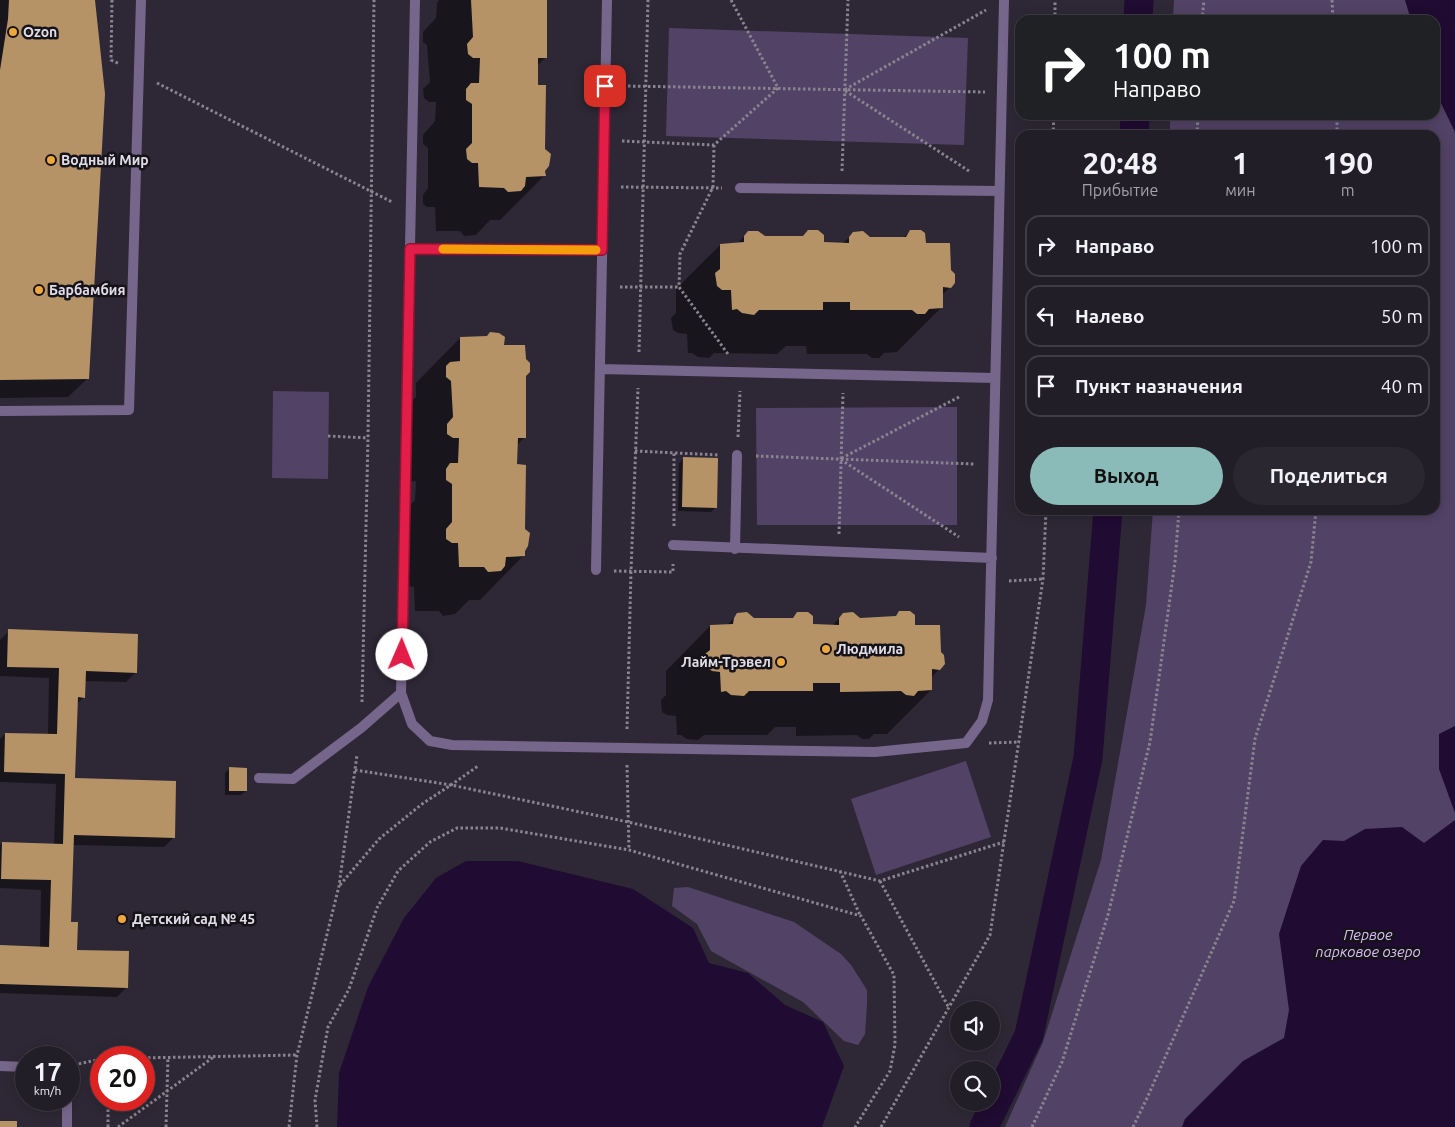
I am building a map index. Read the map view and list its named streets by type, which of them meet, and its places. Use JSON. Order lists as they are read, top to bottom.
{
  "water": ["Первое парковое озеро"],
  "places": [
    "Ozon",
    "Водный Мир",
    "Барбамбия",
    "Людмила",
    "Лайм-Трэвел",
    "Детский сад № 45"
  ],
  "page": {
    "turn": ["100 m", "Направо"],
    "eta": [
      "20:48",
      "Прибытие",
      "1",
      "мин",
      "190",
      "m"
    ],
    "list": [
      {
        "name": "Направо",
        "value": "100 m"
      },
      {
        "name": "Налево",
        "value": "50 m"
      },
      {
        "name": "Пункт назначения",
        "value": "40 m"
      }
    ],
    "buttons": ["Выход", "Поделиться"],
    "speed": "17 km/h",
    "limit": "20"
  }
}
